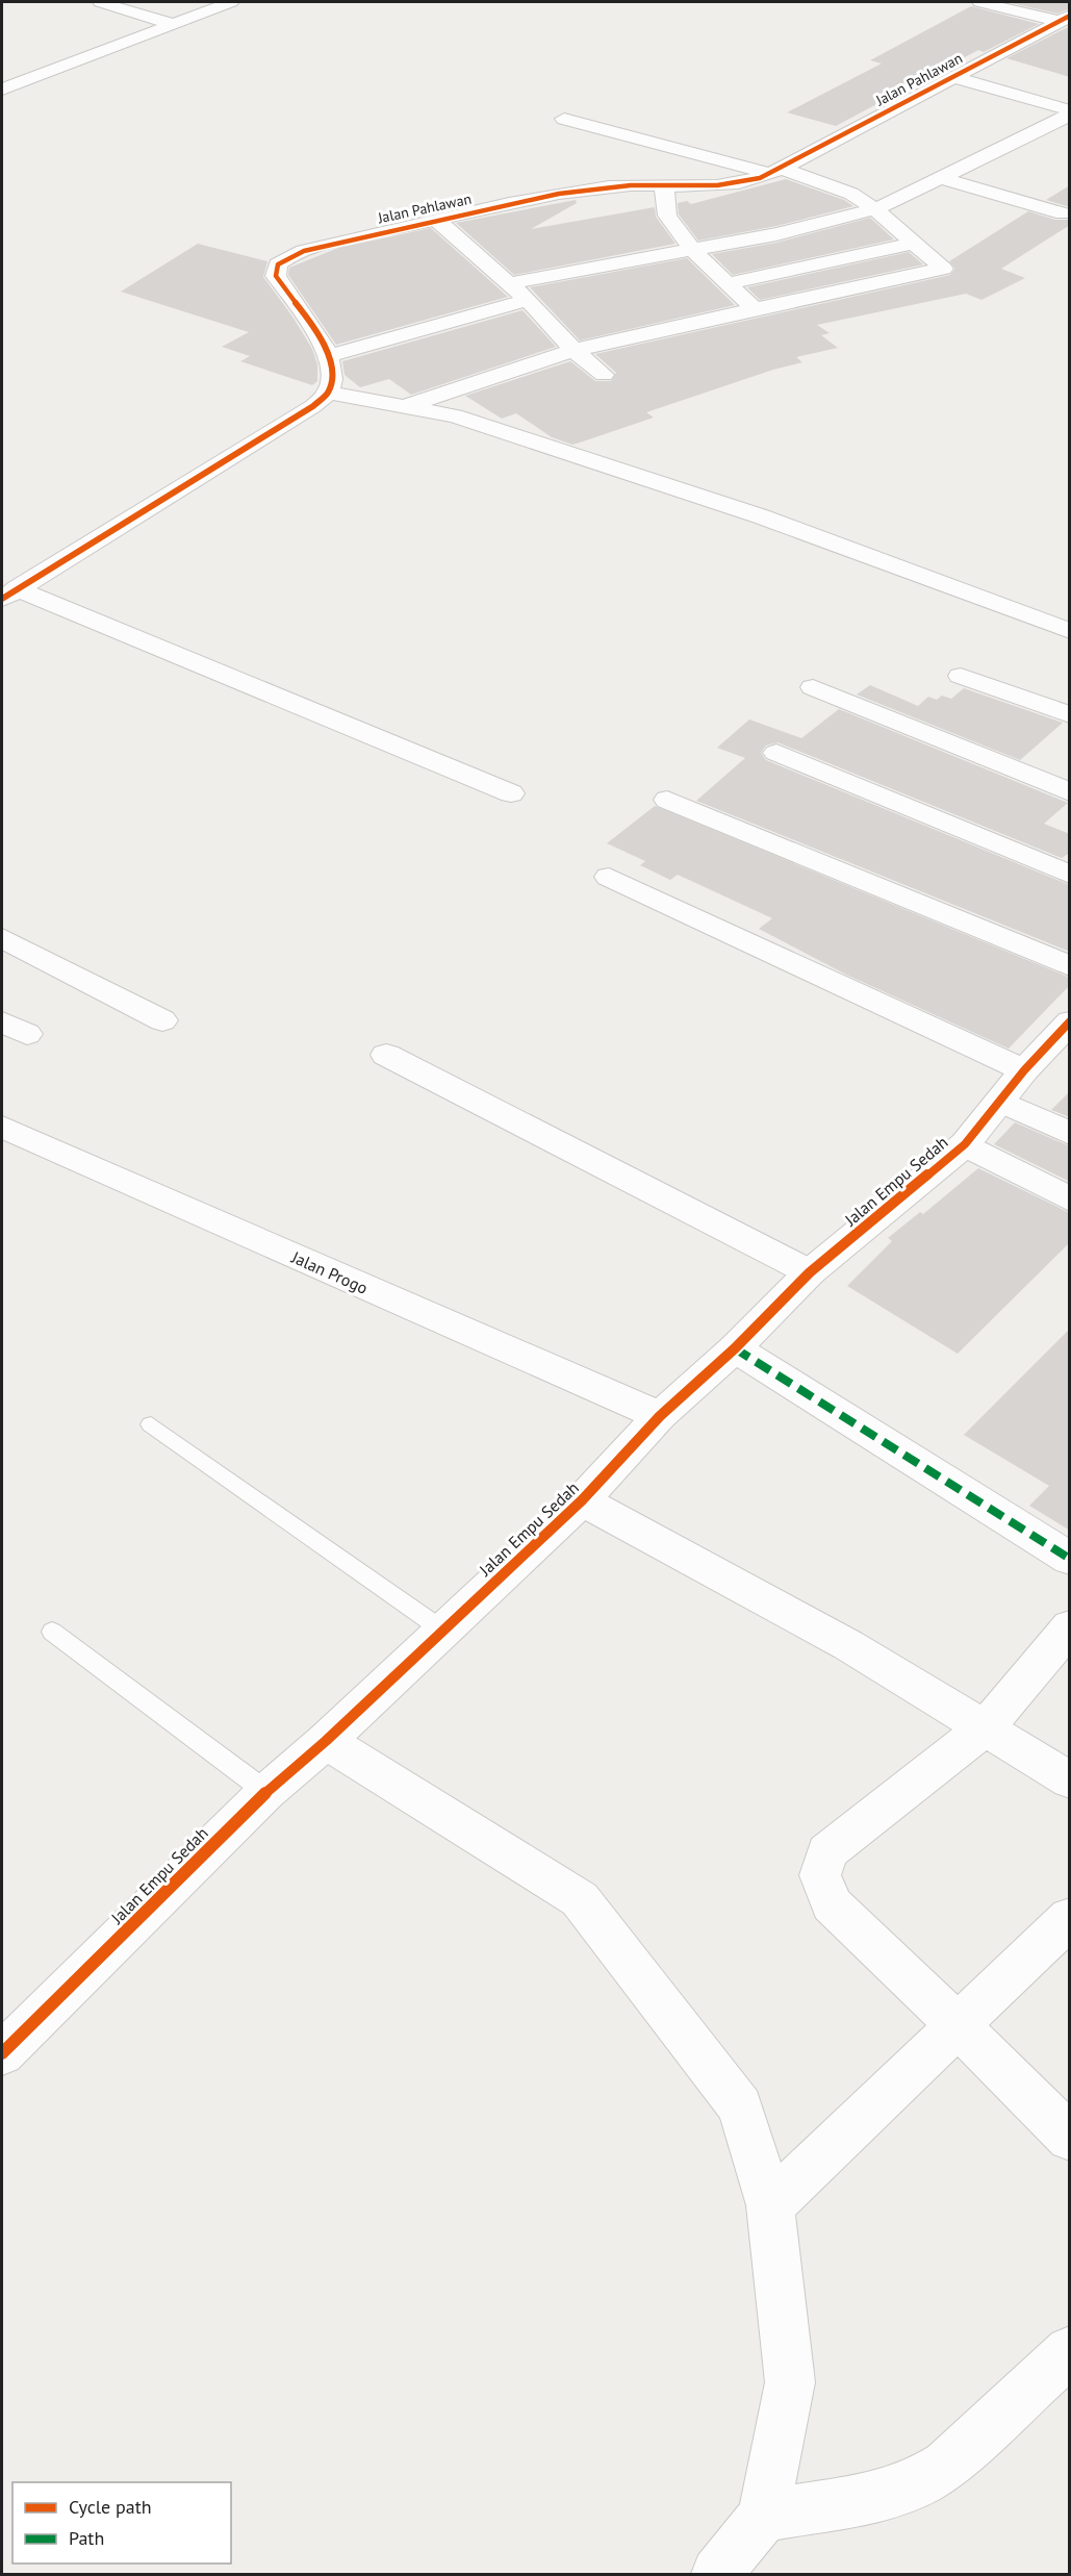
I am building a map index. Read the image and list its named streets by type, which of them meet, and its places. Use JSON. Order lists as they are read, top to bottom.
{
  "streets": {
    "street": ["Jalan Pahlawan", "Jalan Empu Sedah", "Jalan Progo"]
  },
  "crossings": [
    ["Jalan Empu Sedah", "Jalan Progo"]
  ],
  "legend": ["Cycle path", "Path"]
}
